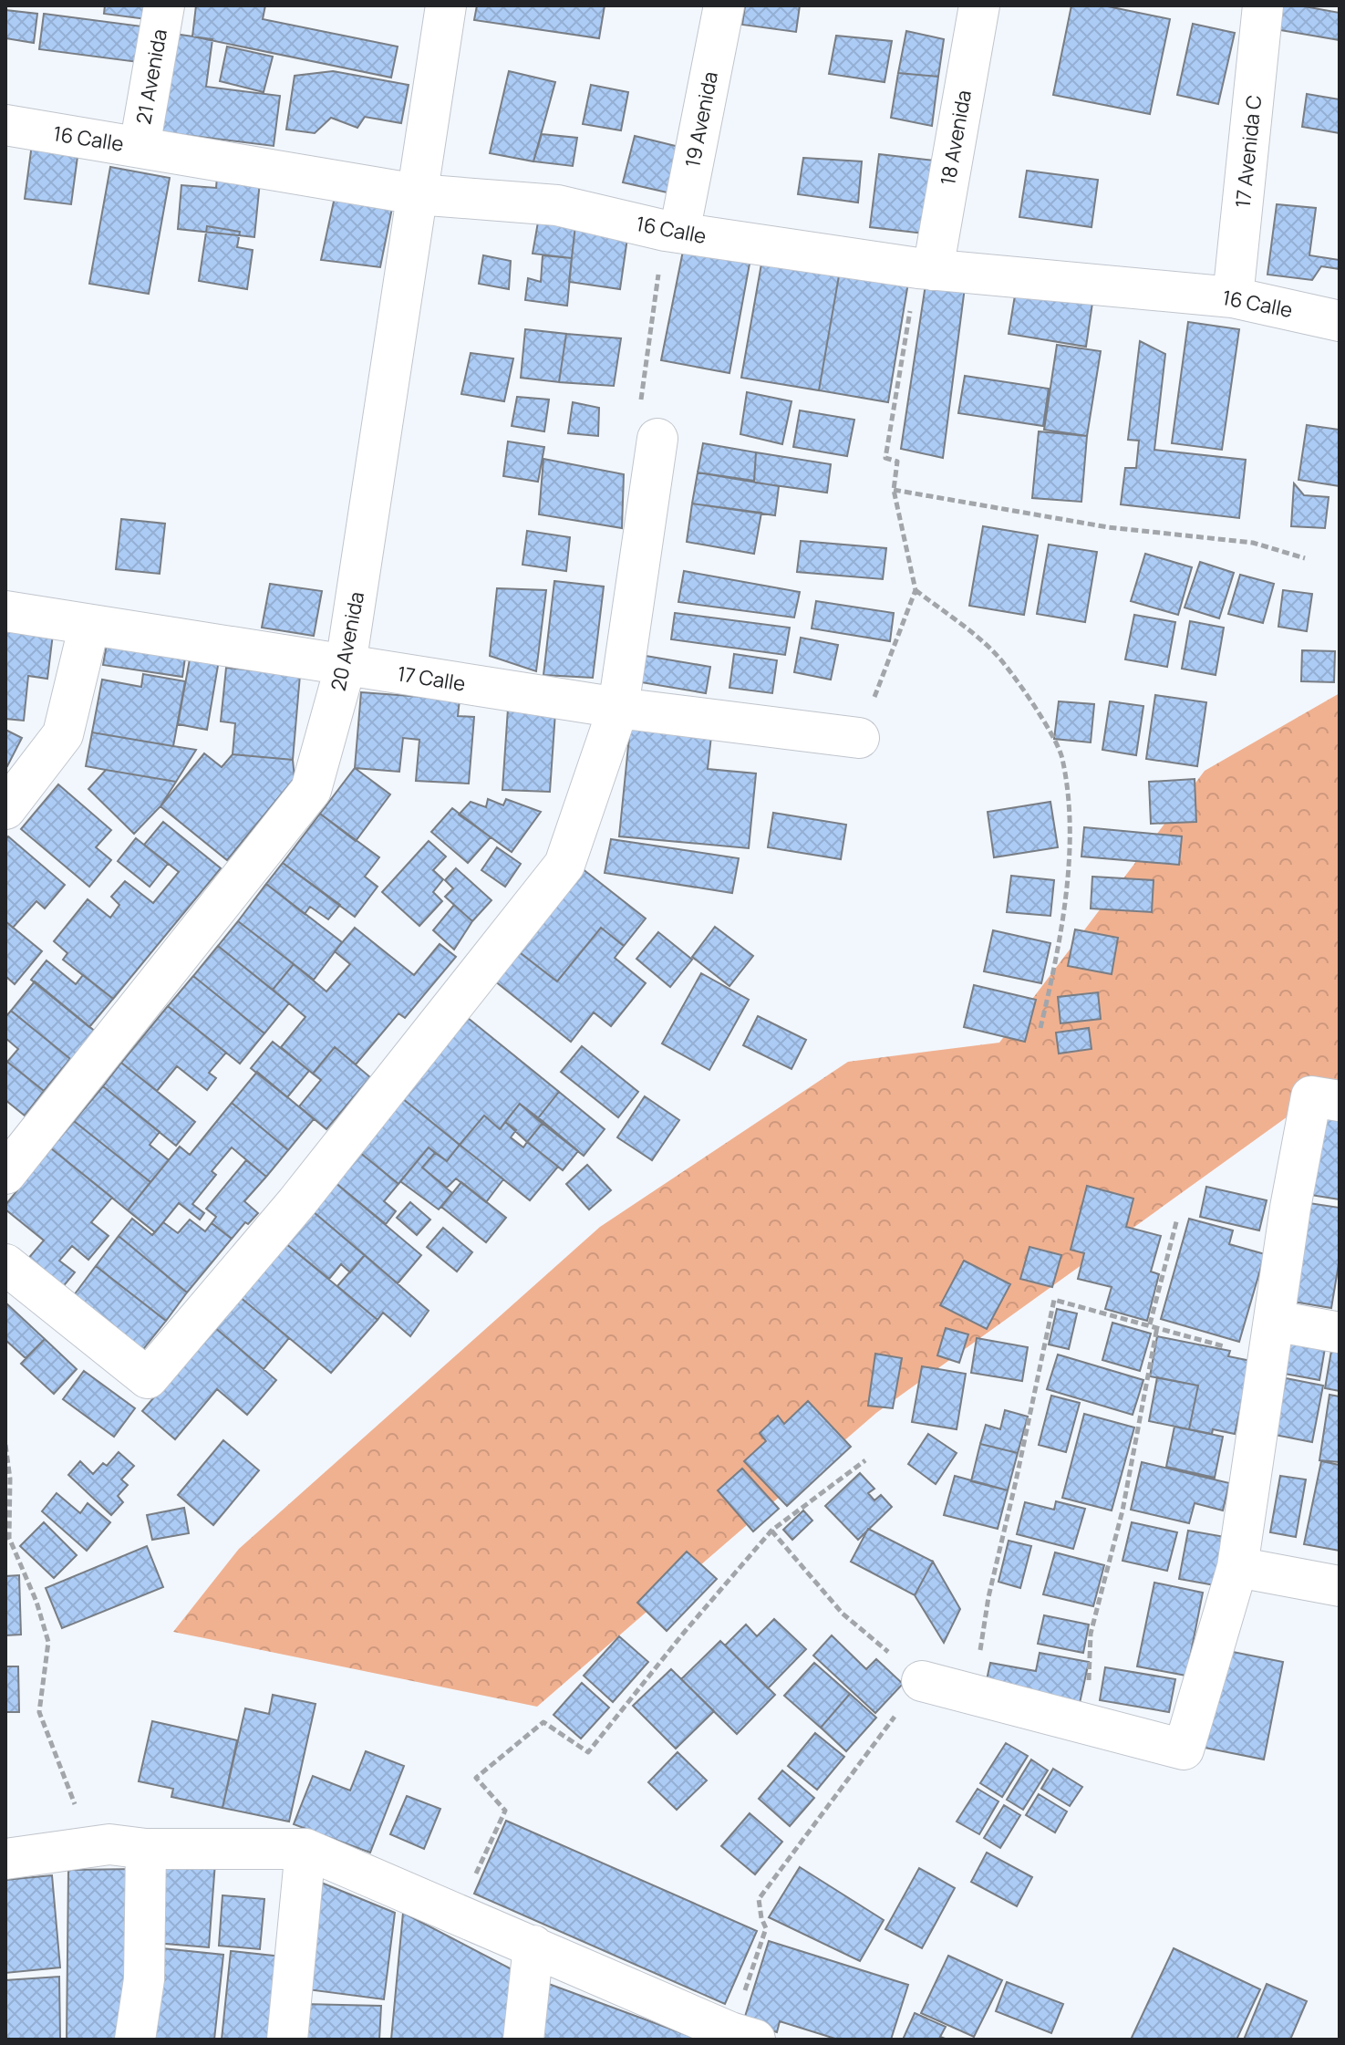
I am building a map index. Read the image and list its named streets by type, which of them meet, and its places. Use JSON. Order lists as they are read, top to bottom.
{
  "streets": {
    "street": [
      "21 Avenida",
      "19 Avenida",
      "18 Avenida",
      "16 Calle",
      "17 Avenida C",
      "20 Avenida",
      "17 Calle"
    ]
  },
  "crossings": [
    ["21 Avenida", "16 Calle"],
    ["19 Avenida", "16 Calle"],
    ["18 Avenida", "16 Calle"],
    ["16 Calle", "17 Avenida C"],
    ["16 Calle", "20 Avenida"],
    ["20 Avenida", "17 Calle"]
  ]
}
